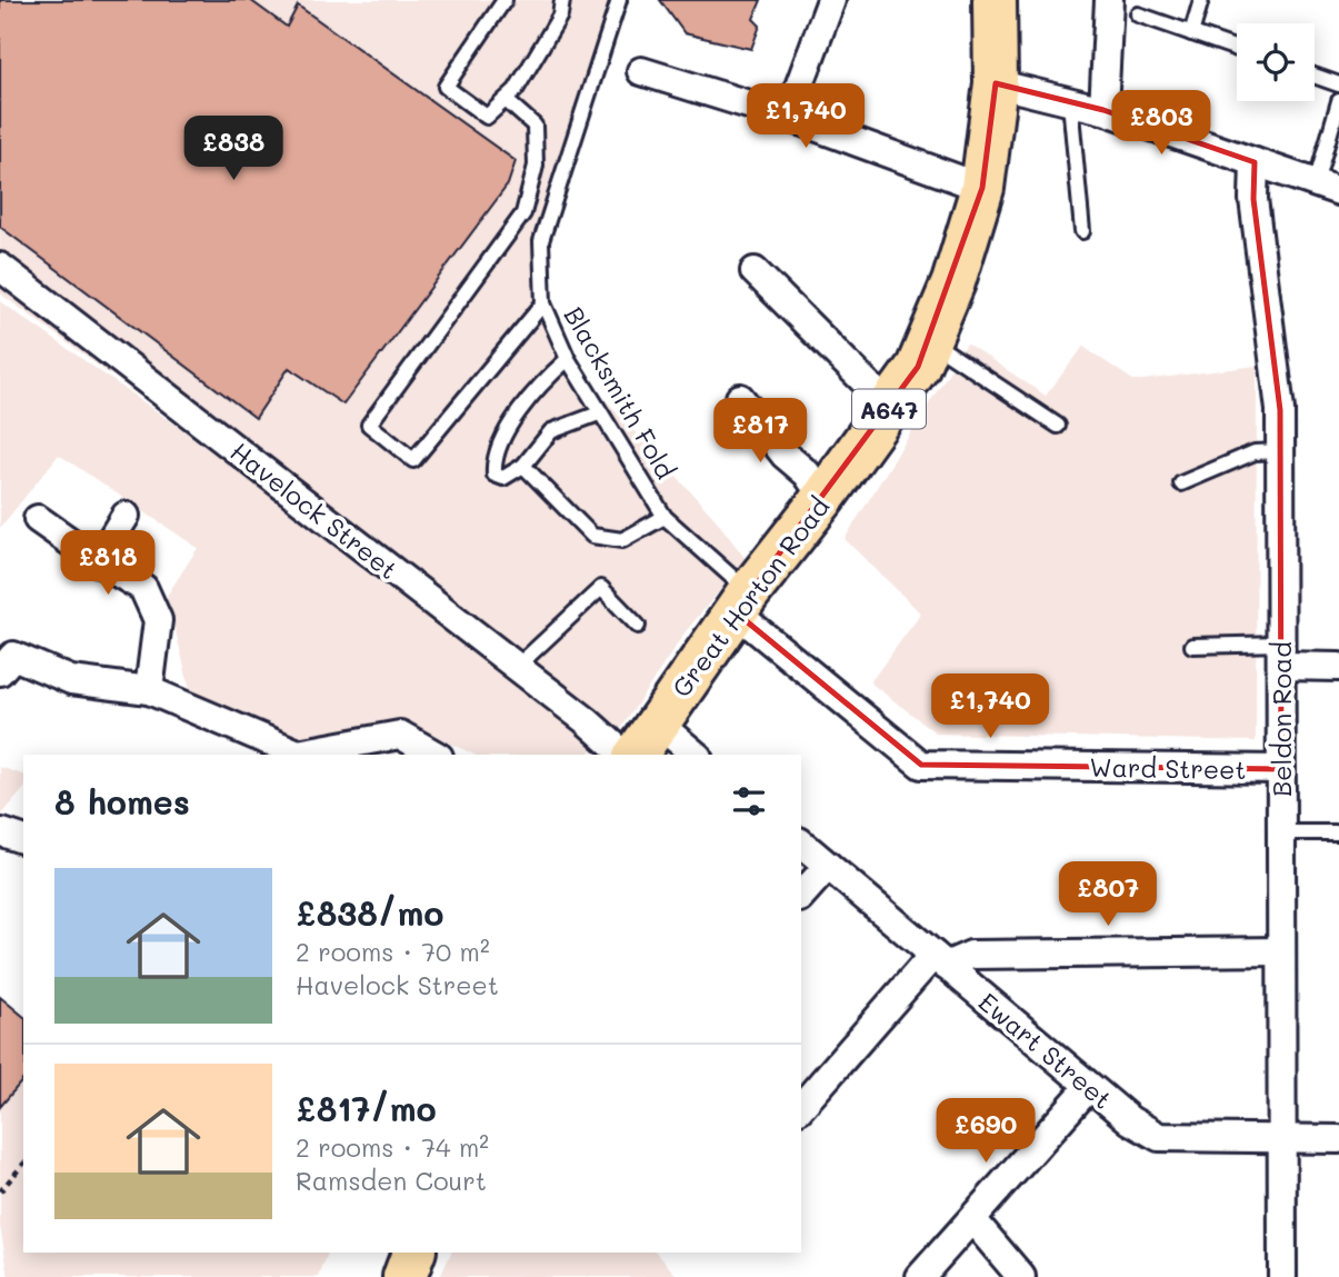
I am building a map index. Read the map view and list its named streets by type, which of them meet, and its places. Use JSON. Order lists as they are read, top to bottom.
{
  "streets": {
    "main road": ["A647", "Great Horton Road"],
    "street": [
      "Havelock Street",
      "Beldon Road",
      "Ward Street",
      "Ewart Street"
    ],
    "lane": ["Blacksmith Fold"]
  },
  "crossings": [
    ["Blacksmith Fold", "Great Horton Road"],
    ["Blacksmith Fold", "Ward Street"],
    ["Great Horton Road", "Ward Street"],
    ["Beldon Road", "Ward Street"],
    ["Beldon Road", "Ewart Street"]
  ],
  "page": {
    "price": [
      "£1,740",
      "£803",
      "£838",
      "£817",
      "£818",
      "£1,740",
      "£807",
      "£690"
    ],
    "heading": "8 homes",
    "list": [
      {
        "name": "£838/mo",
        "note": "2 rooms · 70 m² · Havelock Street"
      },
      {
        "name": "£817/mo",
        "note": "2 rooms · 74 m² · Ramsden Court"
      }
    ]
  }
}
